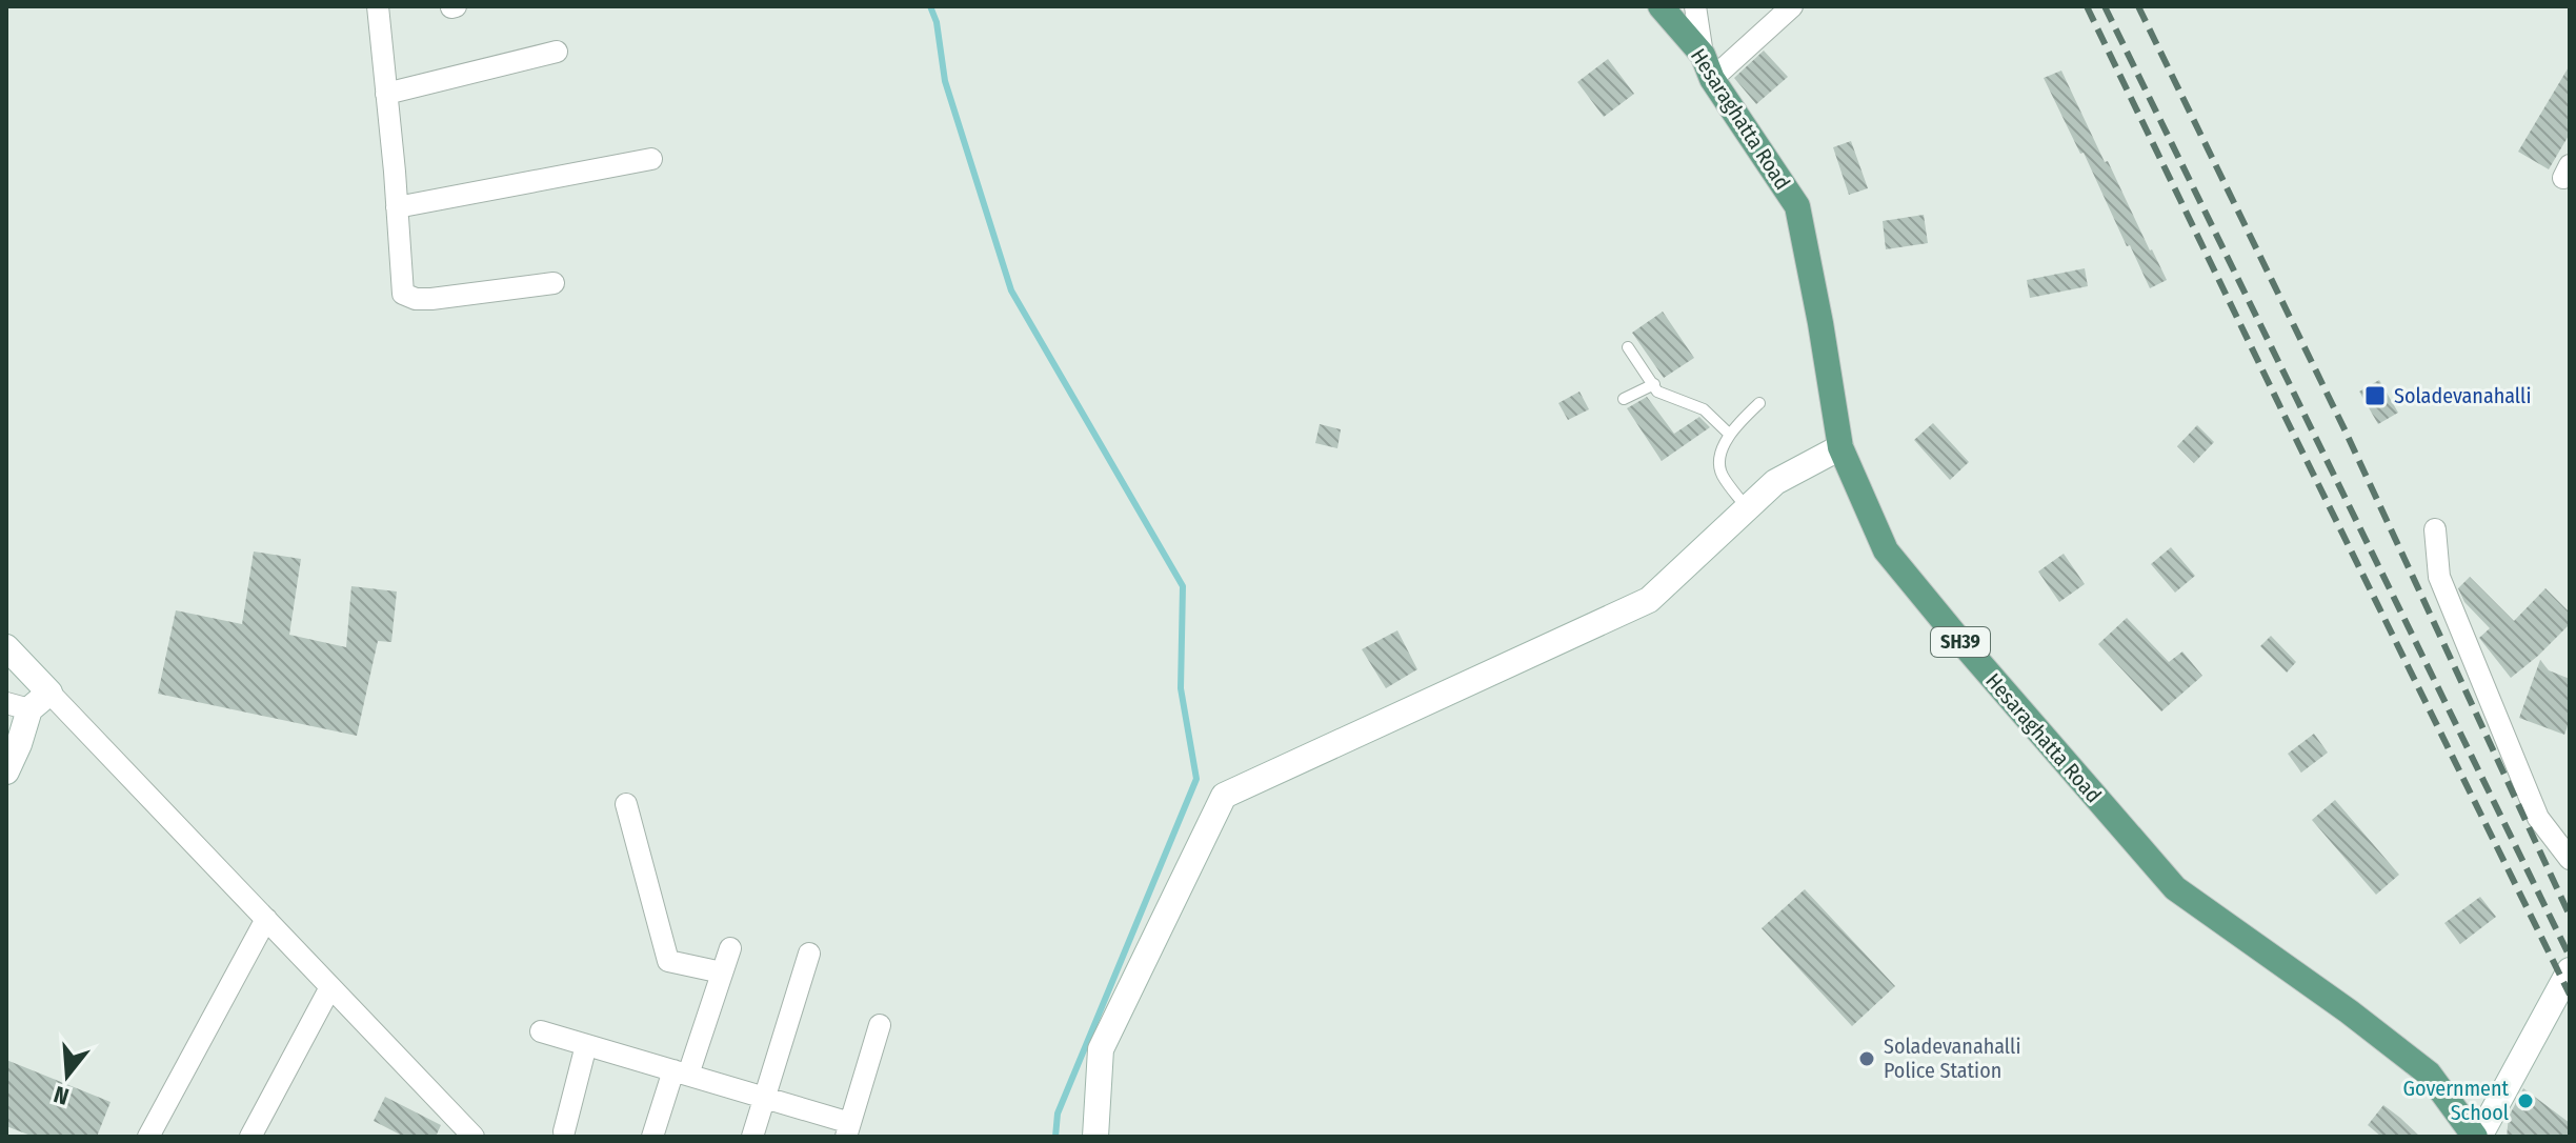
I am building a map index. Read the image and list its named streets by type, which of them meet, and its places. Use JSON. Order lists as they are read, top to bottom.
{
  "streets": {
    "main road": ["Hesaraghatta Road", "SH39"]
  },
  "places": {
    "transit": ["Soladevanahalli"],
    "other": ["Soladevanahalli Police Station", "Government School"]
  },
  "north": "bottom"
}
